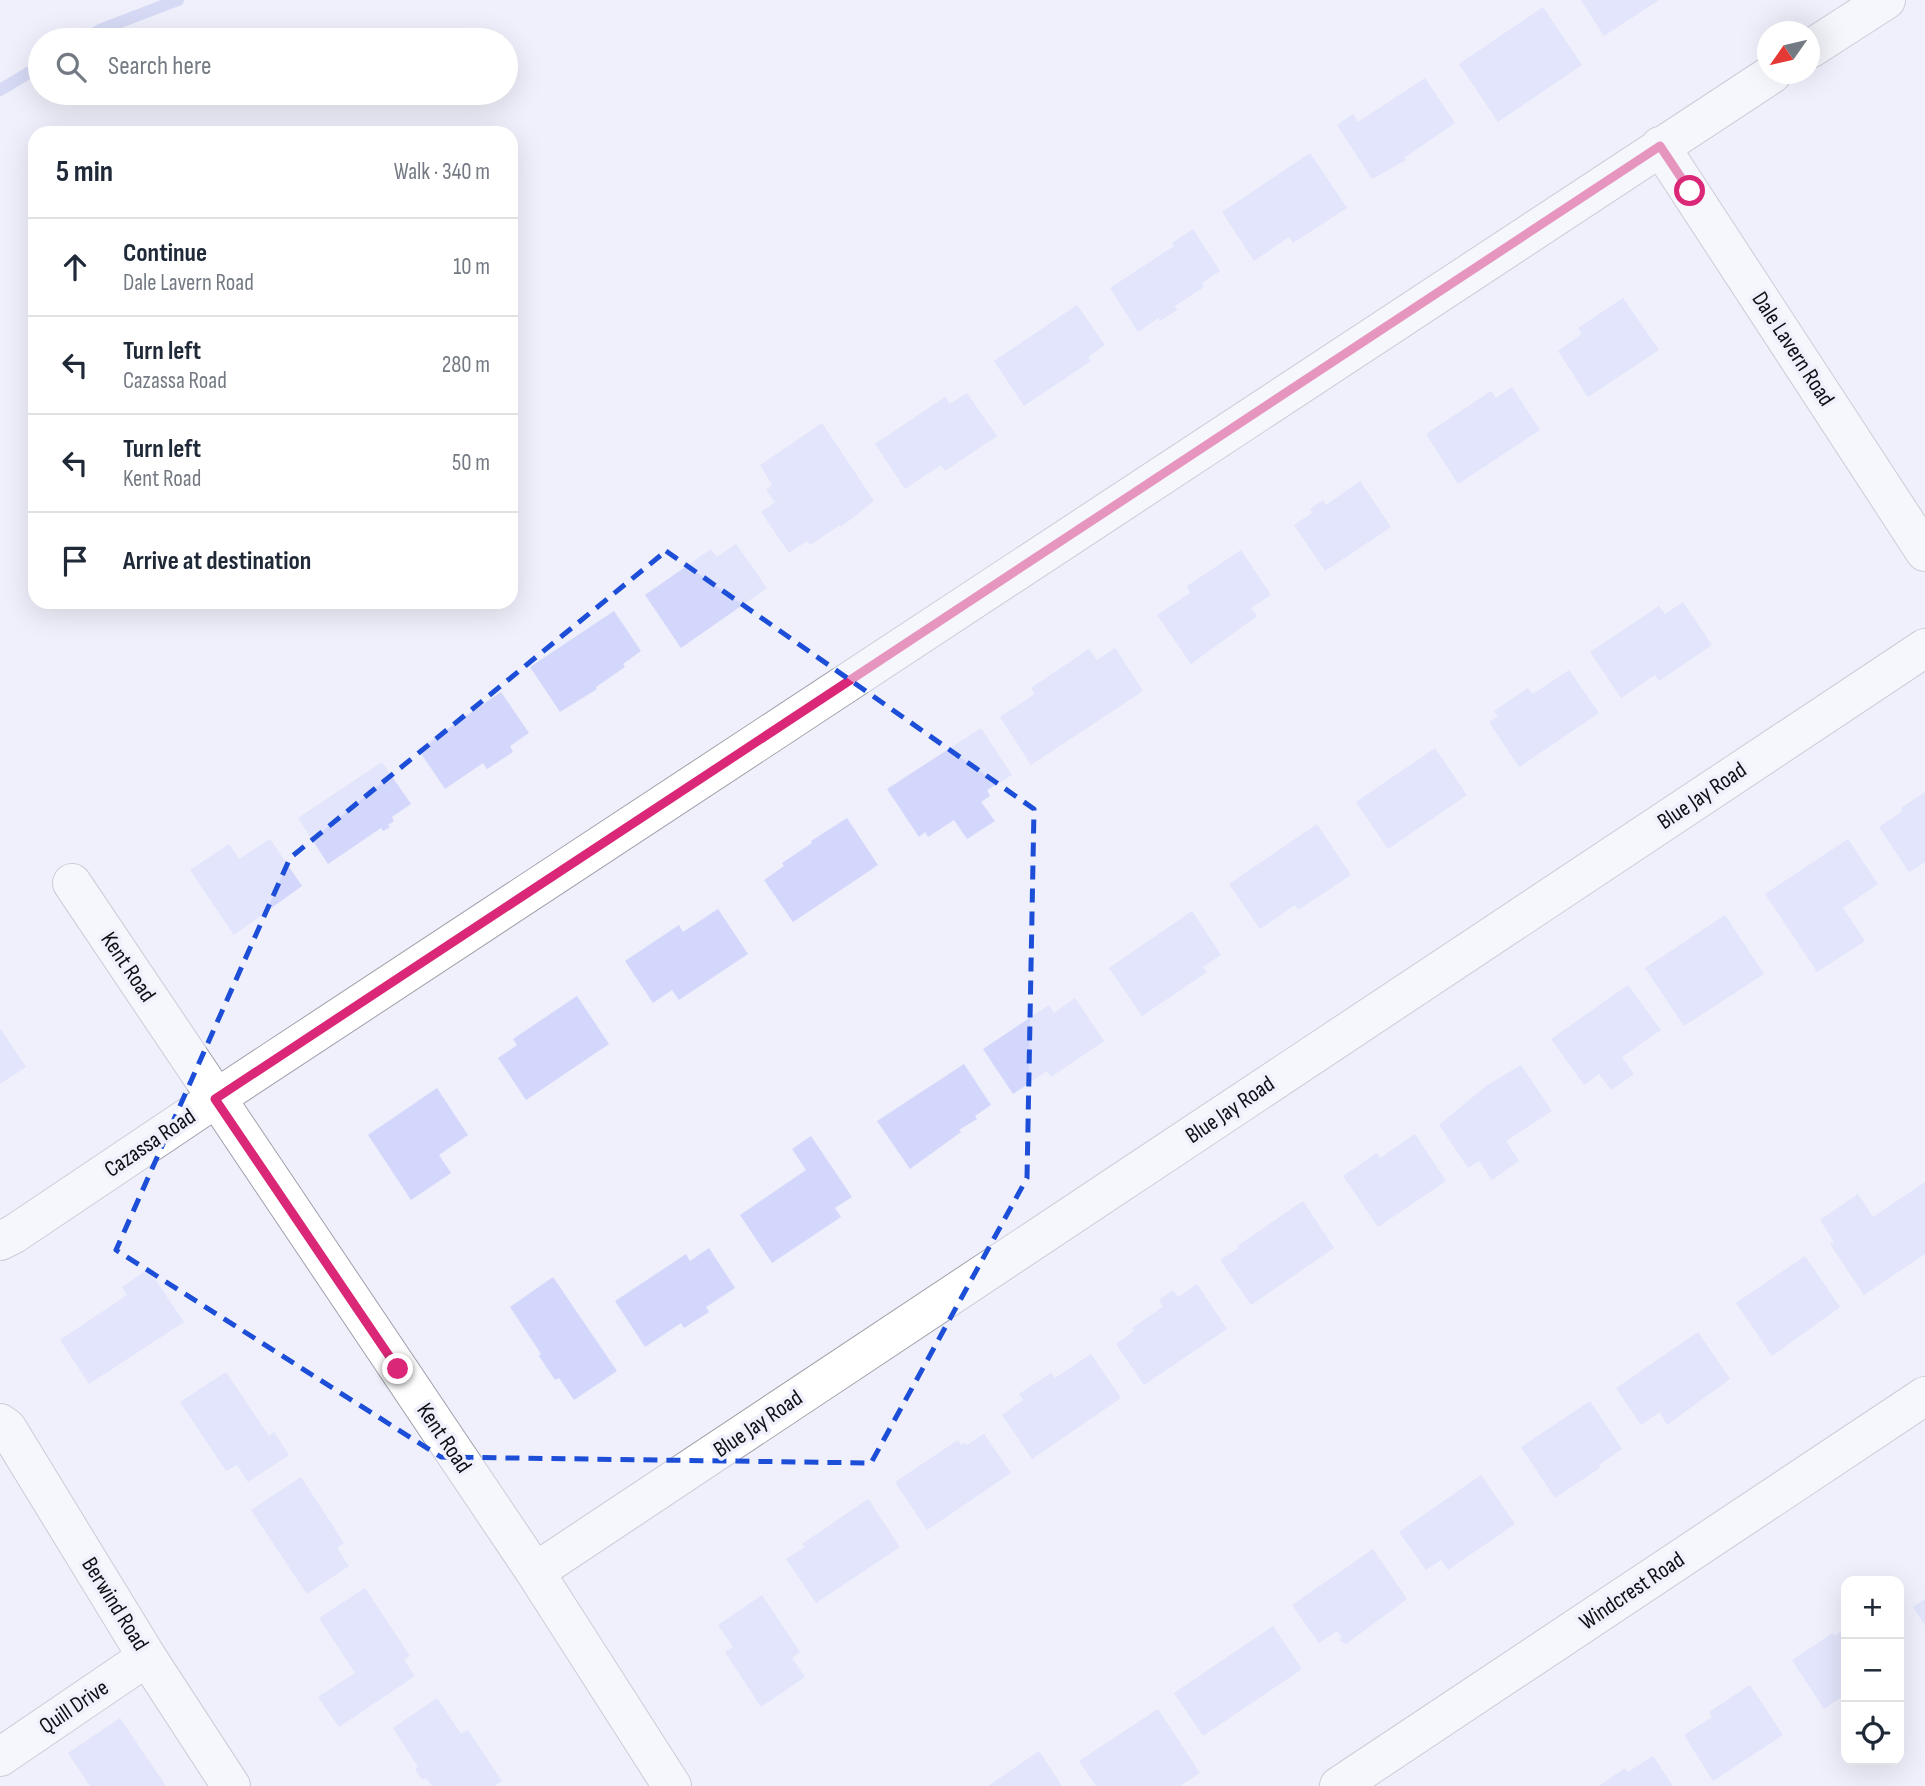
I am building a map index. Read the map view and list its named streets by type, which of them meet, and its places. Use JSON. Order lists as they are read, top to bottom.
{
  "streets": {
    "street": [
      "Dale Lavern Road",
      "Blue Jay Road",
      "Kent Road",
      "Cazassa Road",
      "Windcrest Road",
      "Berwind Road",
      "Quill Drive"
    ]
  },
  "crossings": [
    ["Dale Lavern Road", "Cazassa Road"],
    ["Blue Jay Road", "Kent Road"],
    ["Kent Road", "Cazassa Road"],
    ["Berwind Road", "Quill Drive"]
  ],
  "north": "bottom left",
  "page": {
    "search": "Search here",
    "heading": ["5 min", "Walk · 340 m"],
    "list": [
      ["Continue", "Dale Lavern Road", "10 m"],
      ["Turn left", "Cazassa Road", "280 m"],
      ["Turn left", "Kent Road", "50 m"],
      "Arrive at destination"
    ],
    "map_buttons": ["+", "−"]
  }
}
